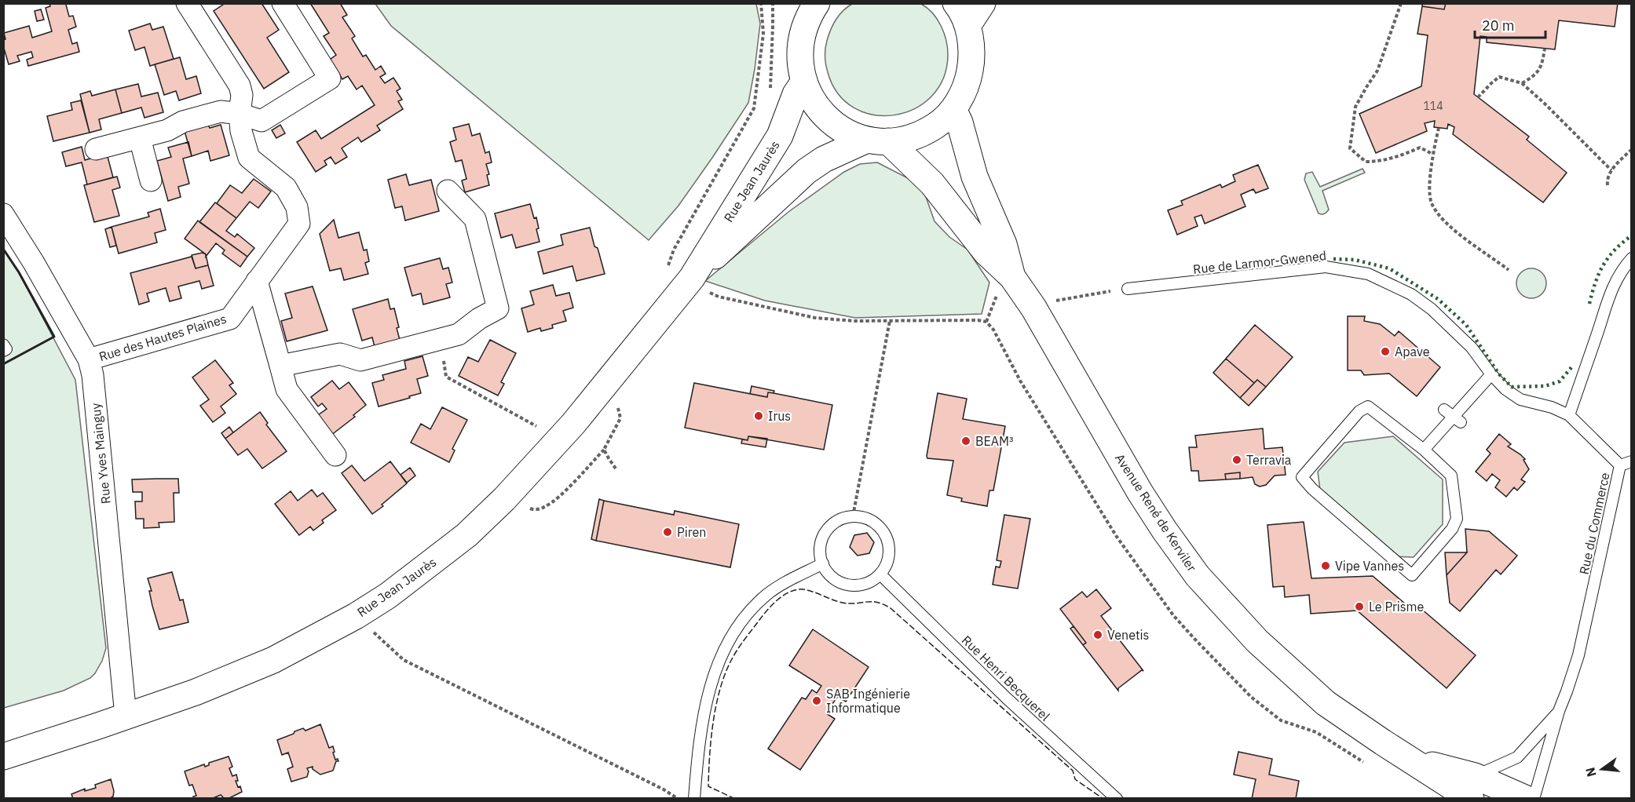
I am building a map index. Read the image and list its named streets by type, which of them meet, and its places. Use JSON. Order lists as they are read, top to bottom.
{
  "streets": {
    "main road": ["Rue Jean Jaurès", "Avenue René de Kerviler"],
    "street": ["Rue des Hautes Plaines", "Rue Yves Mainguy"],
    "lane": ["Rue de Larmor-Gwened", "Rue du Commerce", "Rue Henri Becquerel"]
  },
  "crossings": [
    ["Rue Jean Jaurès", "Rue Yves Mainguy"],
    ["Rue Jean Jaurès", "Avenue René de Kerviler"],
    ["Rue de Larmor-Gwened", "Rue du Commerce"],
    ["Rue des Hautes Plaines", "Rue Yves Mainguy"],
    ["Avenue René de Kerviler", "Rue du Commerce"]
  ],
  "places": [
    "Apave",
    "Irus",
    "BEAM³",
    "Terravia",
    "Piren",
    "Vipe Vannes",
    "Le Prisme",
    "Venetis",
    "SAB Ingénierie Informatique"
  ],
  "house_numbers": ["114"],
  "scale_bar": "20 m",
  "north": "left"
}
